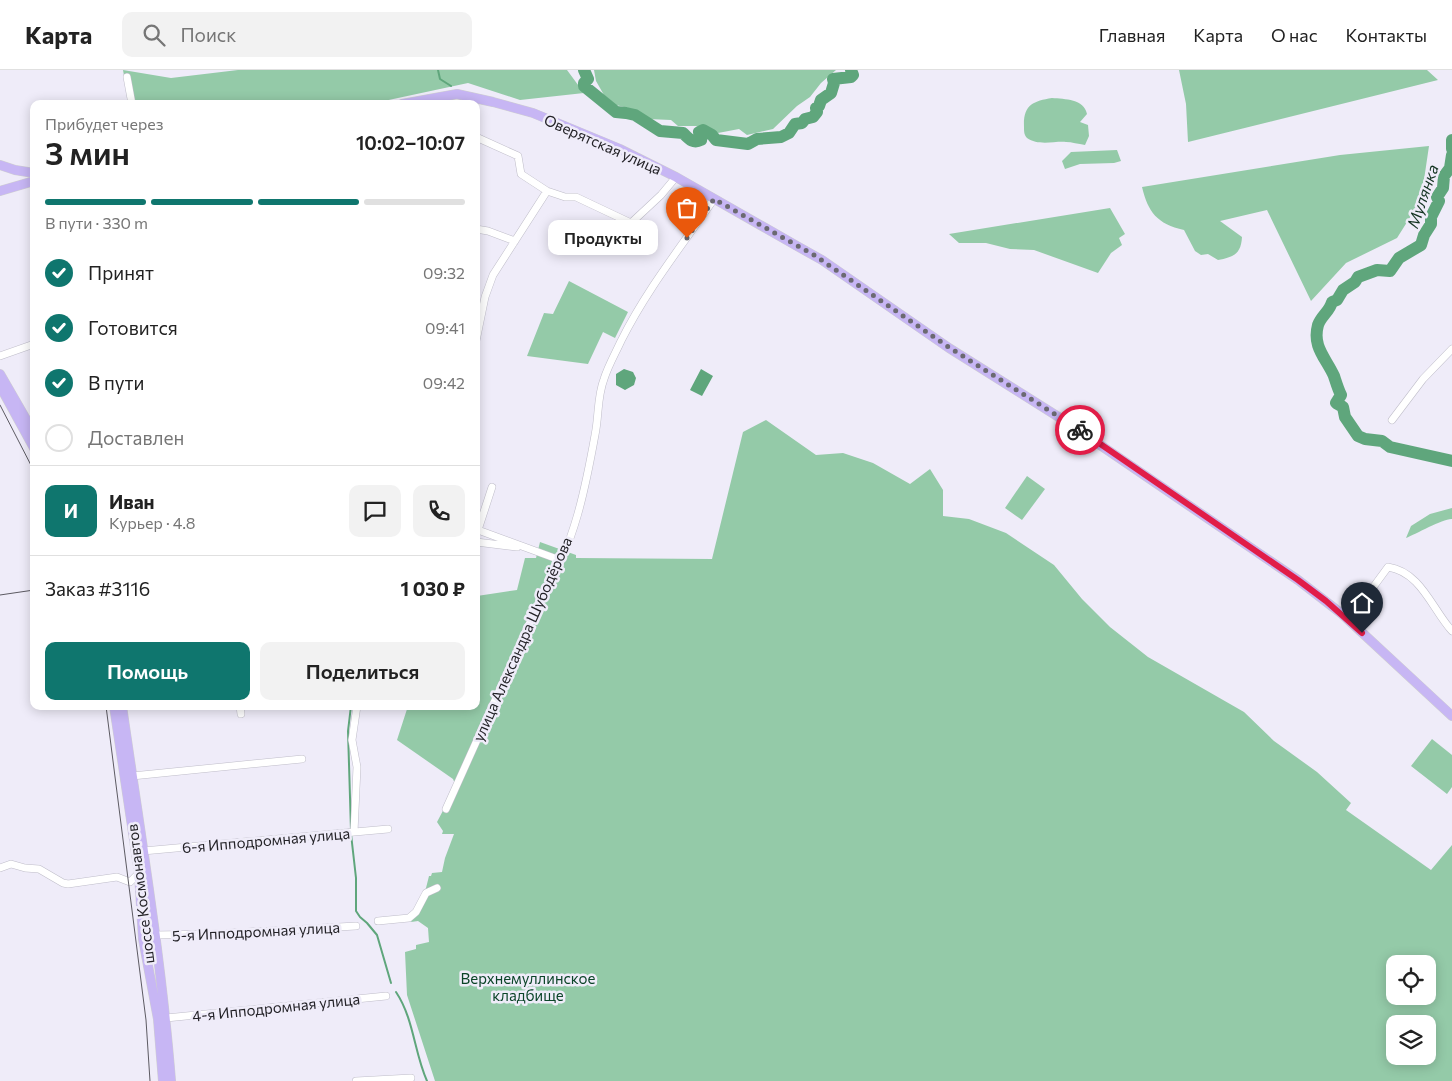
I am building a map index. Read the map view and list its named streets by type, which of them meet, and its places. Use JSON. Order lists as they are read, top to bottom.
{
  "streets": {
    "main road": ["Оверятская улица", "шоссе Космонавтов"],
    "street": [
      "улица Александра Шубодёрова",
      "6-я Ипподромная улица",
      "5-я Ипподромная улица",
      "4-я Ипподромная улица"
    ]
  },
  "crossings": [
    ["Оверятская улица", "улица Александра Шубодёрова"],
    ["6-я Ипподромная улица", "шоссе Космонавтов"],
    ["шоссе Космонавтов", "5-я Ипподромная улица"],
    ["шоссе Космонавтов", "4-я Ипподромная улица"]
  ],
  "water": ["Мулянка"],
  "parks": ["Верхнемуллинское кладбище"],
  "places": ["Пpoдукты"],
  "page": {
    "header": "Карта",
    "search": "Поиск",
    "nav": [
      "Главная",
      "Карта",
      "О нас",
      "Контакты"
    ],
    "heading": ["3 мин", "Прибудет через", "10:02–10:07"],
    "panel": [
      "Иван",
      "Курьер · 4.8",
      "Заказ #3116",
      "1 030 ₽"
    ],
    "bar": "В пути · 330 m",
    "bubble": "Пpoдукты",
    "list": [
      ["Принят", "09:32"],
      ["Готовится", "09:41"],
      ["В пути", "09:42"],
      "Доставлен"
    ],
    "round": "И",
    "buttons": ["Помощь", "Поделиться"]
  }
}
